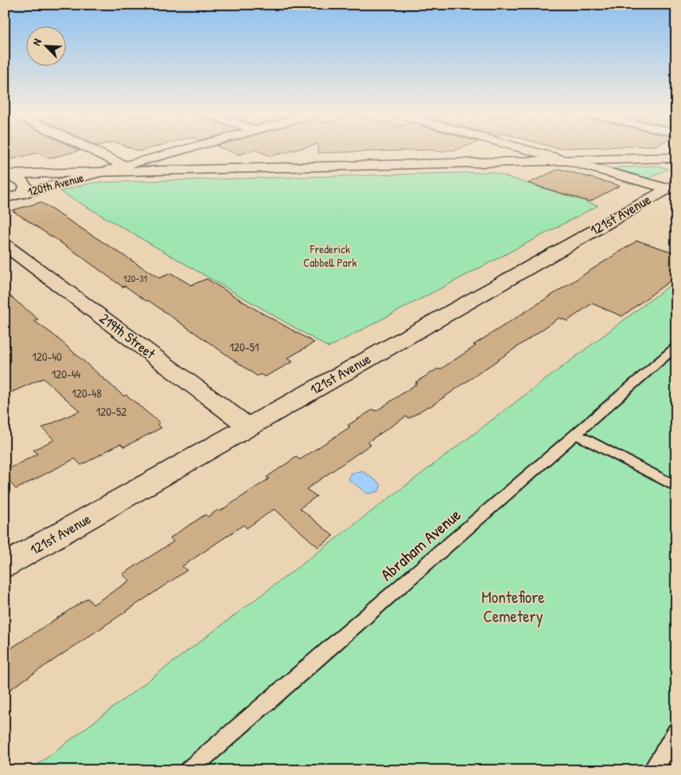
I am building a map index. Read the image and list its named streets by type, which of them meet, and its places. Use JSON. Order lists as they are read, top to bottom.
{
  "streets": {
    "street": ["120th Avenue", "121st Avenue", "219th Street"],
    "lane": ["Abraham Avenue"]
  },
  "crossings": [
    ["121st Avenue", "219th Street"]
  ],
  "parks": ["Frederick Cabbell Park", "Montefiore Cemetery"],
  "house_numbers": [
    "120-31",
    "120-51",
    "120-40",
    "120-44",
    "120-48",
    "120-52"
  ],
  "north": "top left"
}
